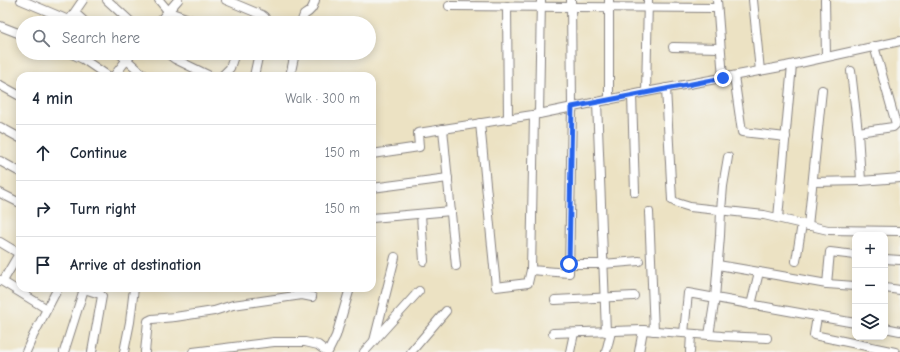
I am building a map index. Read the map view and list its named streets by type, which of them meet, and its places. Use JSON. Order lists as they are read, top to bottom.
{
  "page": {
    "search": "Search here",
    "heading": ["4 min", "Walk · 300 m"],
    "list": [
      ["Continue", "150 m"],
      ["Turn right", "150 m"],
      "Arrive at destination"
    ],
    "map_buttons": ["+", "−"]
  }
}
